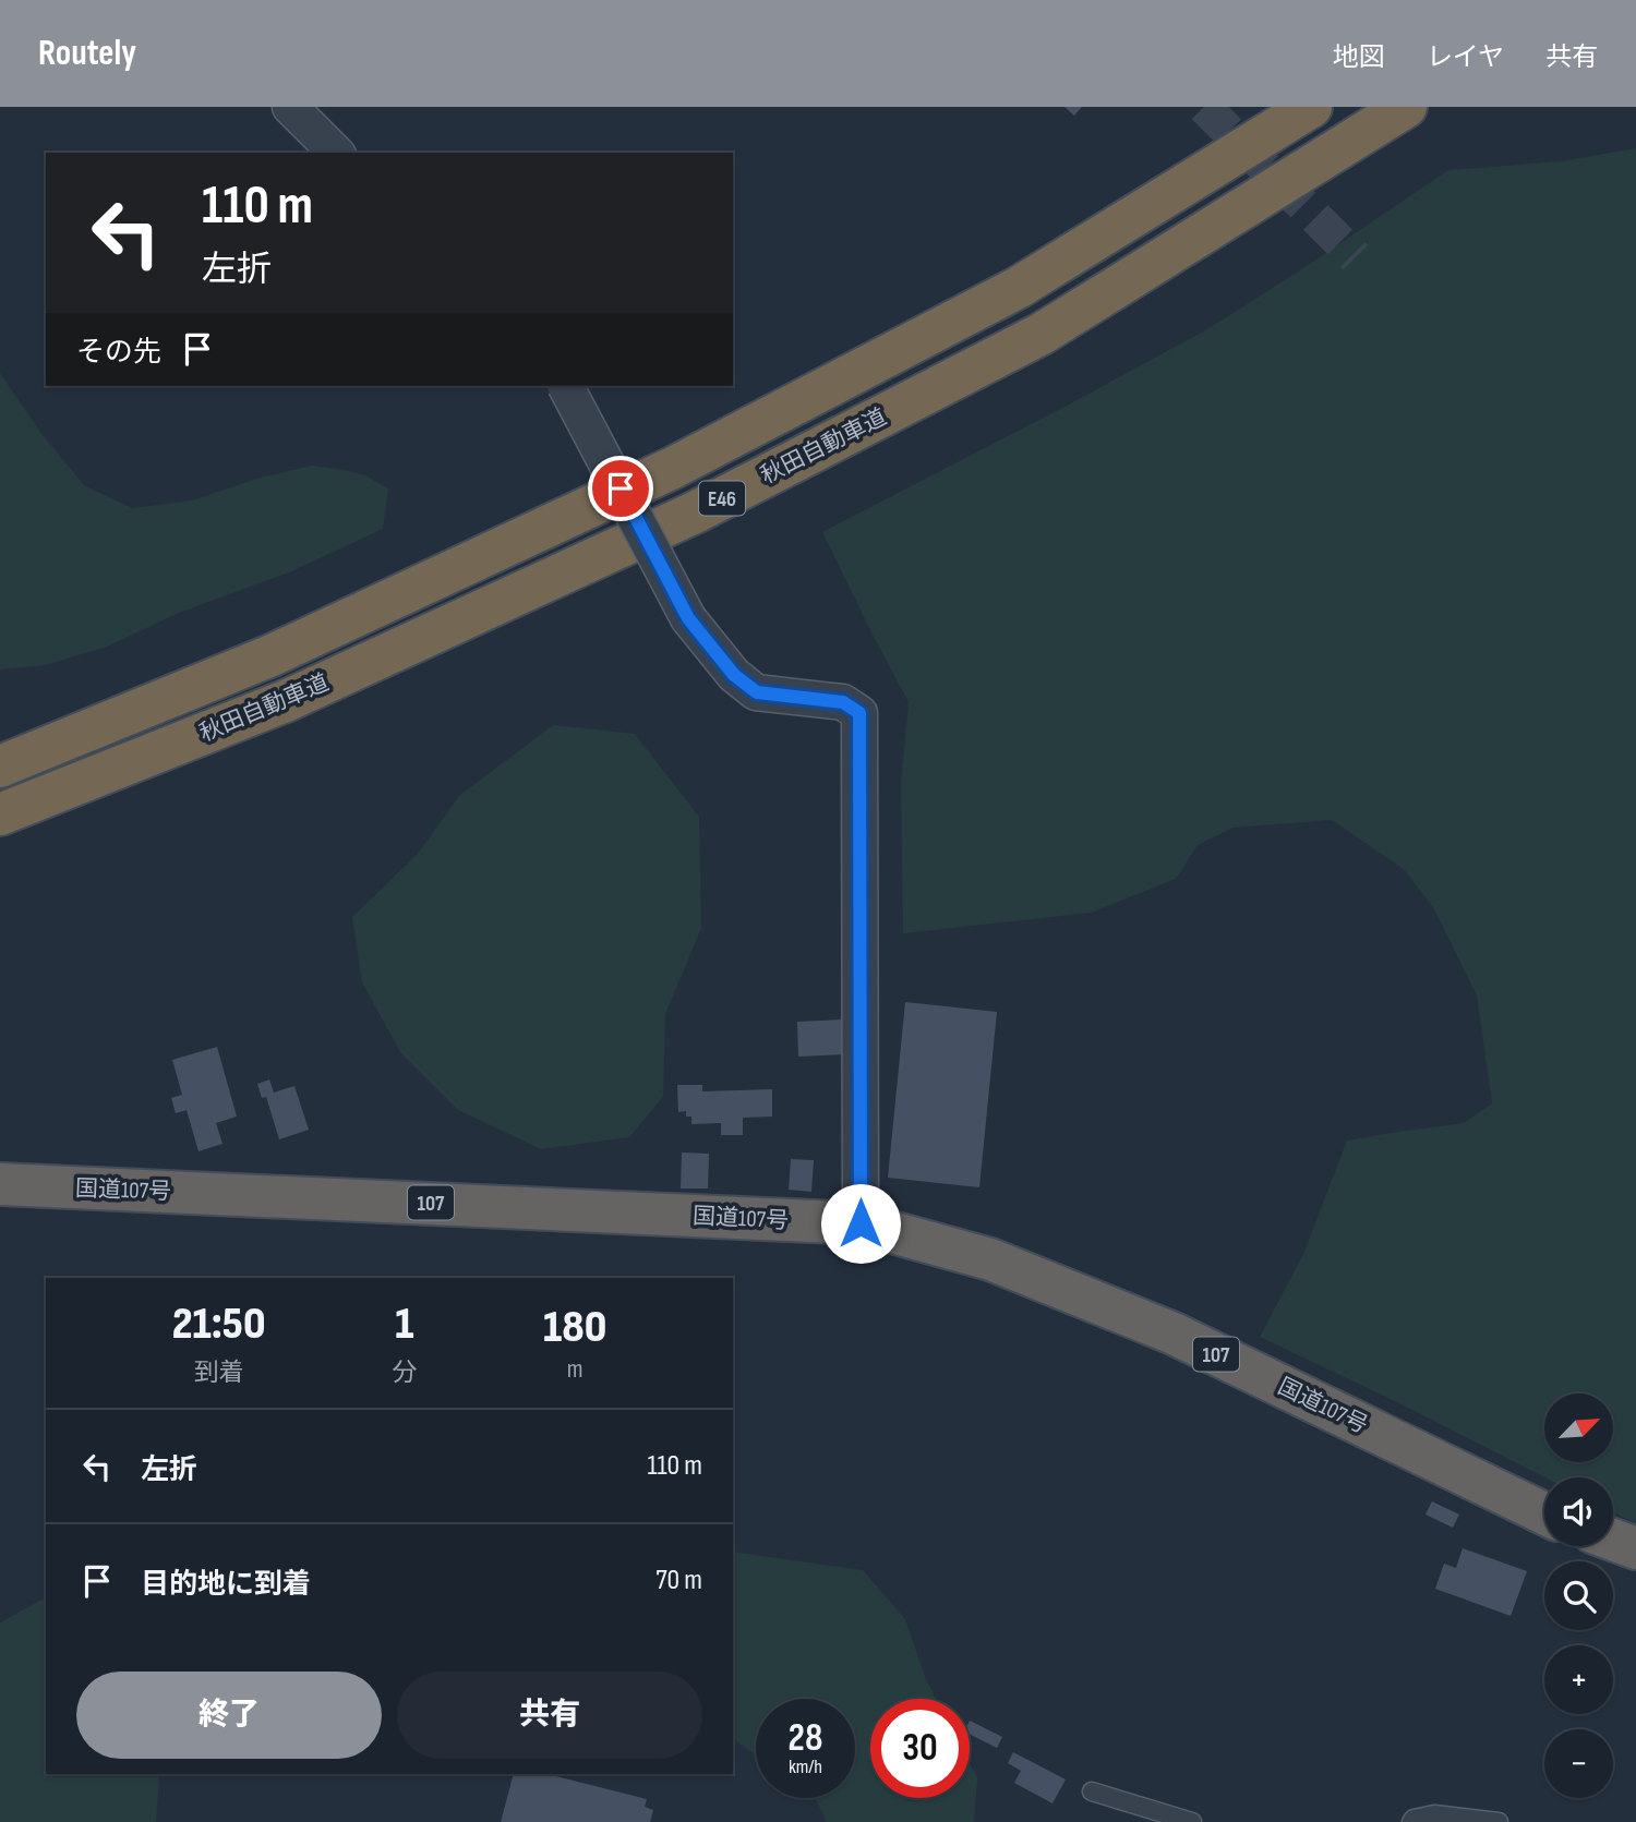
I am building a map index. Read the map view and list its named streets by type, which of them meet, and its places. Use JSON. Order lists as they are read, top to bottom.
{
  "streets": {
    "highway": [
      "秋田自動車道",
      "E46",
      "国道107号",
      "107"
    ]
  },
  "north": "top right",
  "page": {
    "header": "Routely",
    "nav": ["地図", "レイヤ", "共有"],
    "turn": ["110 m", "左折"],
    "then": "その先",
    "eta": [
      "21:50",
      "到着",
      "1",
      "分",
      "180",
      "m"
    ],
    "map_buttons": ["+", "−"],
    "list": [
      {
        "name": "左折",
        "value": "110 m"
      },
      {
        "name": "目的地に到着",
        "value": "70 m"
      }
    ],
    "buttons": ["終了", "共有"],
    "speed": "28 km/h",
    "limit": "30"
  }
}
